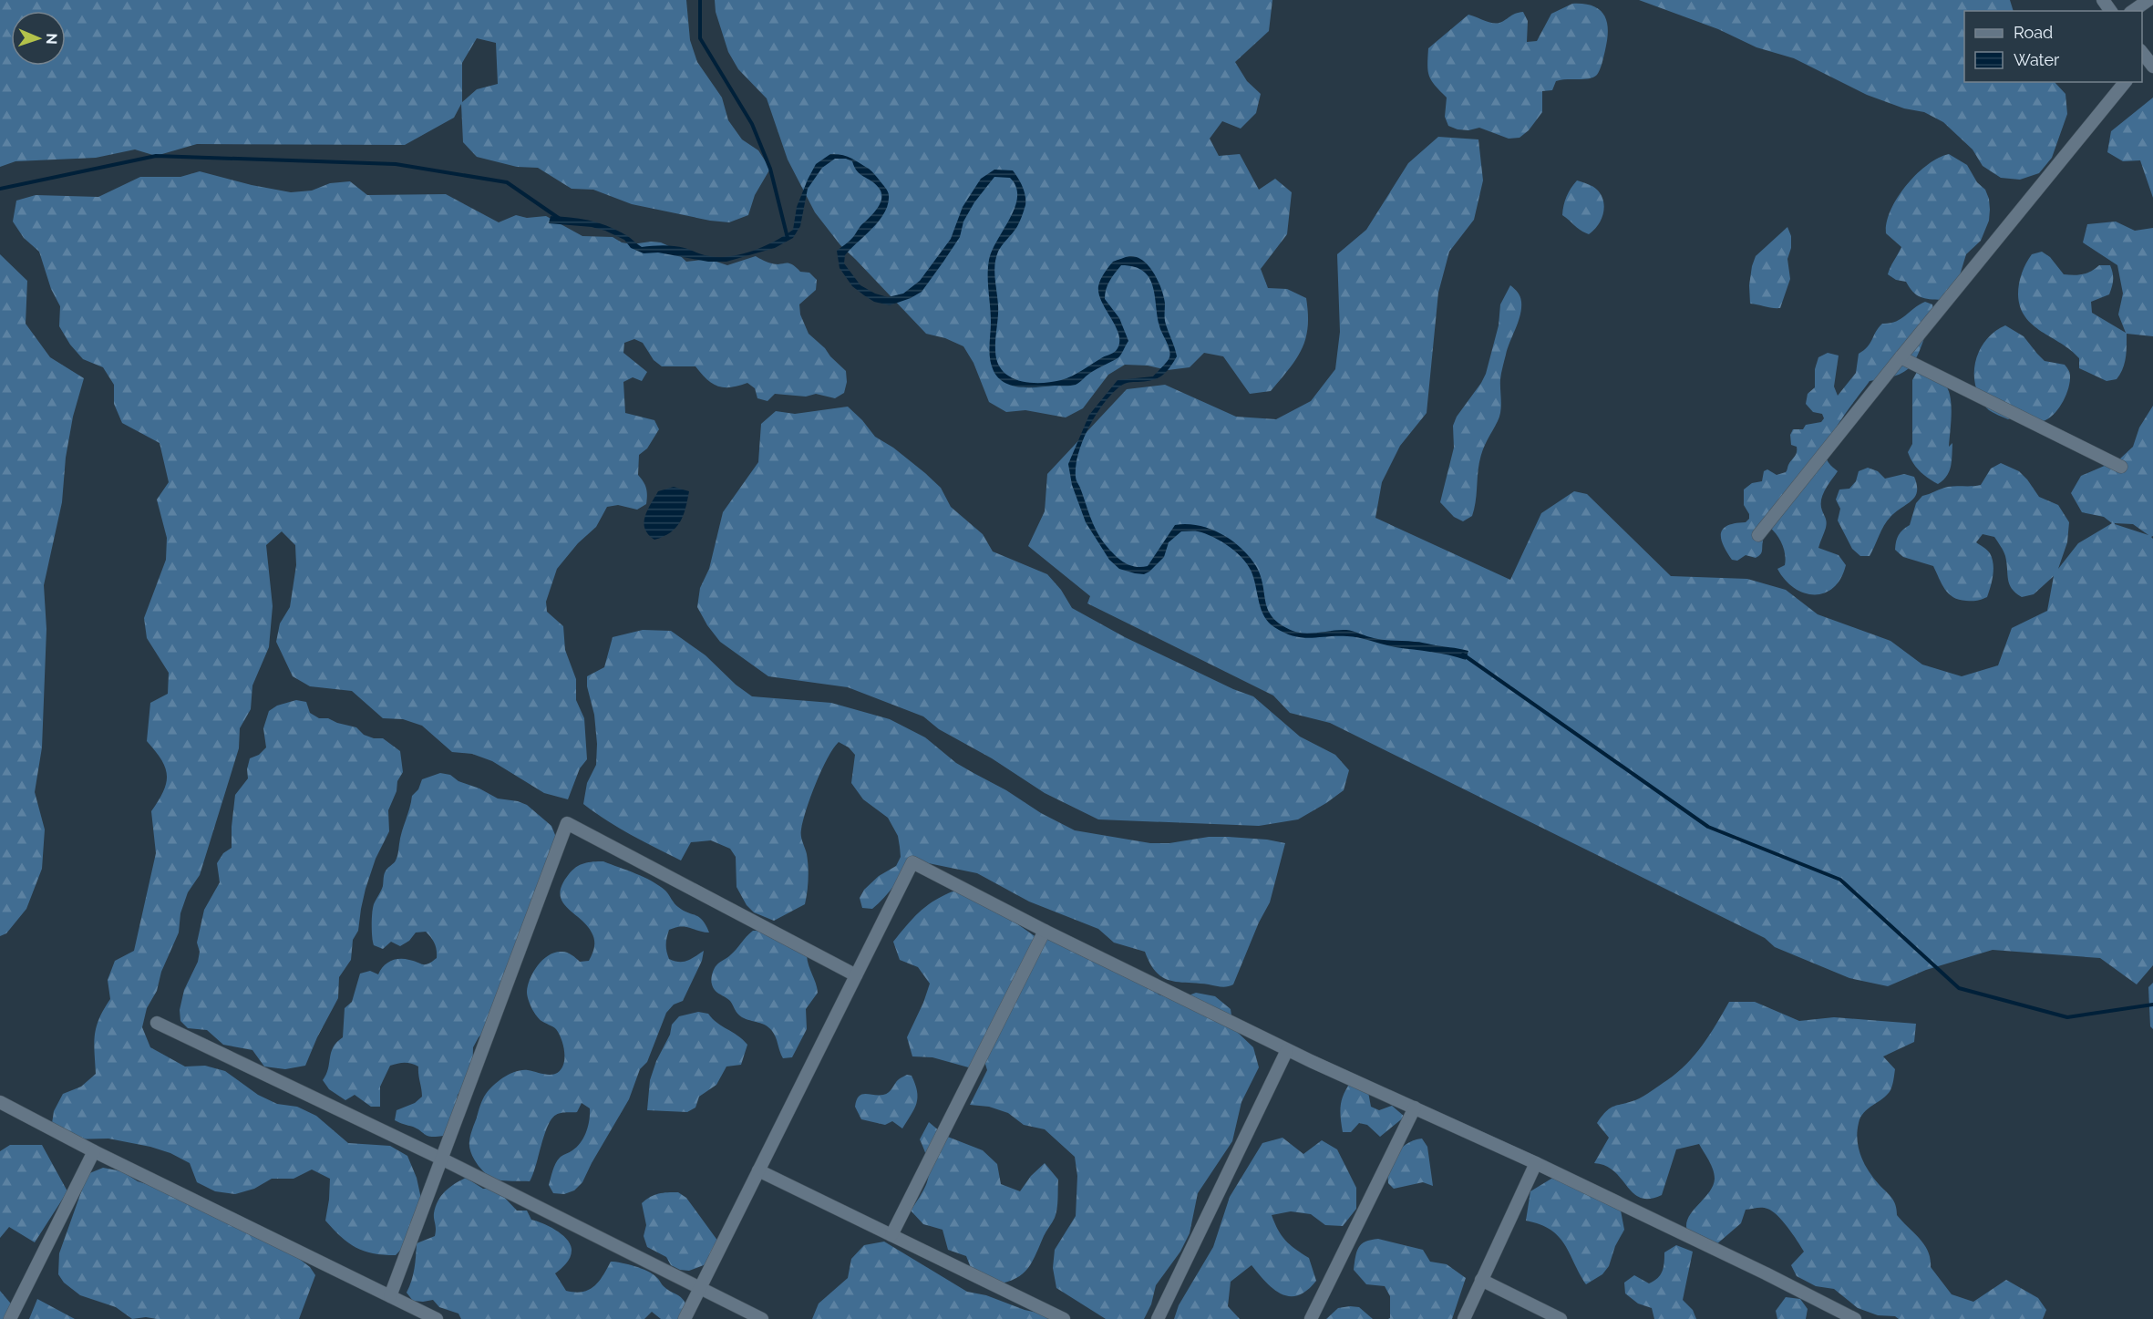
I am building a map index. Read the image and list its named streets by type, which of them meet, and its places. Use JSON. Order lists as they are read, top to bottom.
{
  "legend": ["Road", "Water"],
  "north": "right"
}
